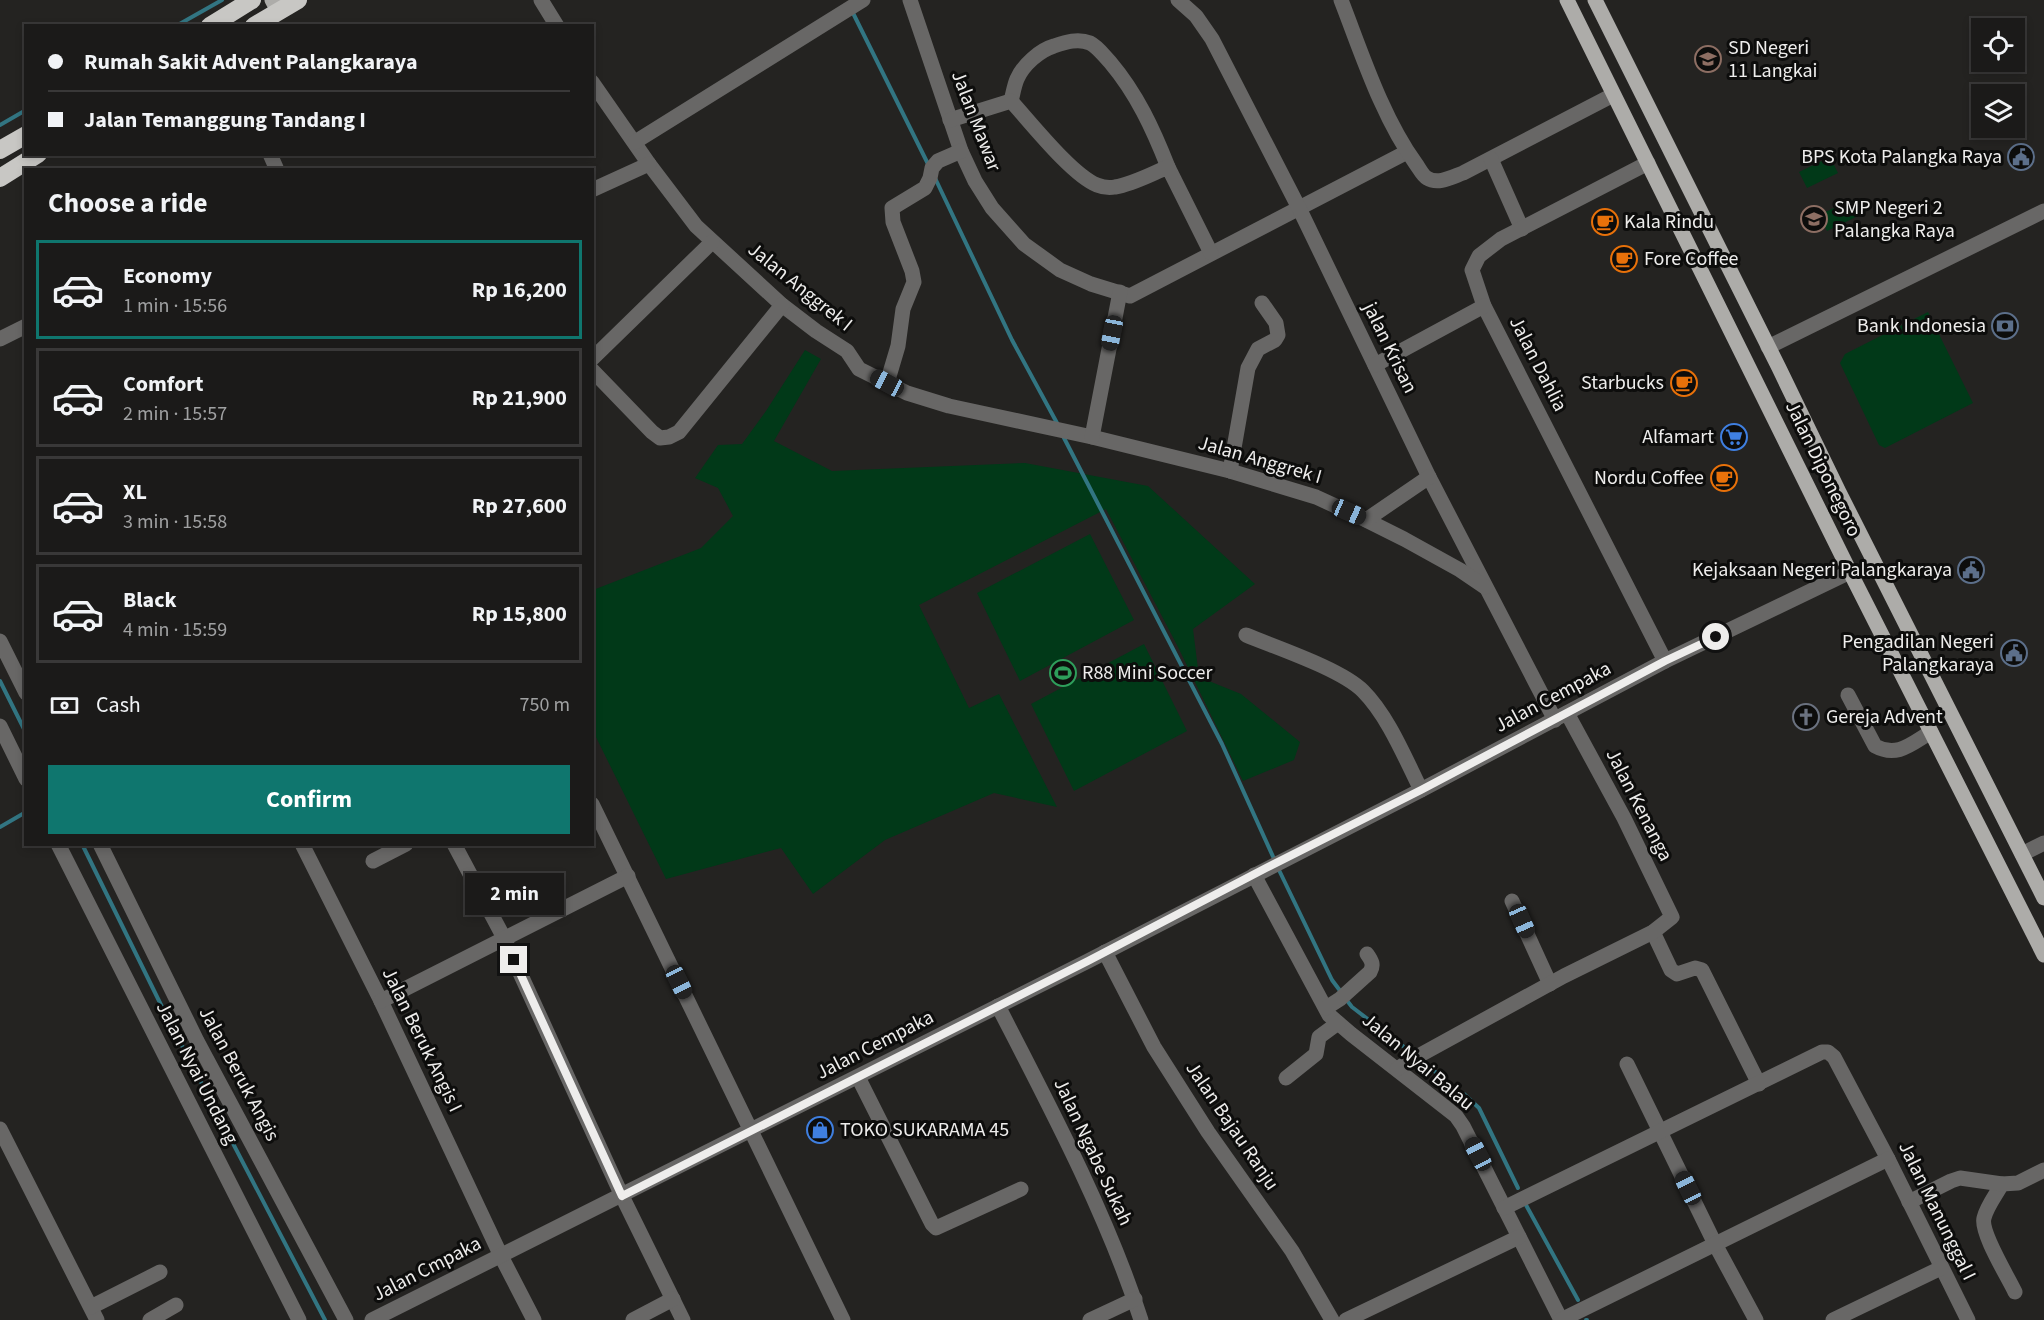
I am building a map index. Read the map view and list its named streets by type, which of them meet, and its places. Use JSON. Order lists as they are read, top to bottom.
{
  "streets": {
    "main road": ["Jalan Diponegoro"],
    "street": [
      "Jalan Mawar",
      "Jalan Anggrek I",
      "jalan Krisan",
      "Jalan Dahlia",
      "Jalan Cempaka",
      "Jalan Kenanga",
      "Jalan Beruk Angis I",
      "Jalan Nyai Balau",
      "Jalan Nyai Undang",
      "Jalan Beruk Angis",
      "Jalan Bajau Ranju",
      "Jalan Ngabe Sukah",
      "Jalan Manunggal I",
      "Jalan Cmpaka"
    ]
  },
  "crossings": [
    ["Jalan Mawar", "jalan Krisan"],
    ["Jalan Anggrek I", "jalan Krisan"],
    ["jalan Krisan", "Jalan Cempaka"],
    ["jalan Krisan", "Jalan Kenanga"],
    ["Jalan Dahlia", "Jalan Diponegoro"],
    ["Jalan Dahlia", "Jalan Cempaka"],
    ["Jalan Diponegoro", "Jalan Cempaka"],
    ["Jalan Cempaka", "Jalan Kenanga"],
    ["Jalan Cempaka", "Jalan Beruk Angis I"],
    ["Jalan Cempaka", "Jalan Nyai Balau"],
    ["Jalan Cempaka", "Jalan Bajau Ranju"],
    ["Jalan Cempaka", "Jalan Ngabe Sukah"],
    ["Jalan Cempaka", "Jalan Cmpaka"],
    ["Jalan Beruk Angis I", "Jalan Cmpaka"]
  ],
  "places": {
    "school or university": ["SD Negeri 11 Langkai", "SMP Negeri 2 Palangka Raya"],
    "public building": ["BPS Kota Palangka Raya", "Kejaksaan Negeri Palangkaraya", "Pengadilan Negeri Palangkaraya"],
    "cafe": [
      "Kala Rindu",
      "Fore Coffee",
      "Starbucks",
      "Nordu Coffee"
    ],
    "bank": ["Bank Indonesia"],
    "supermarket": ["Alfamart"],
    "sports": ["R88 Mini Soccer"],
    "church": ["Gereja Advent"],
    "shop": ["TOKO SUKARAMA 45"]
  },
  "page": {
    "banner": ["Rumah Sakit Advent Palangkaraya", "Jalan Temanggung Tandang I"],
    "heading": "Choose a ride",
    "list": [
      {
        "name": "Economy",
        "note": "1 min · 15:56",
        "value": "Rp 16,200"
      },
      {
        "name": "Comfort",
        "note": "2 min · 15:57",
        "value": "Rp 21,900"
      },
      {
        "name": "XL",
        "note": "3 min · 15:58",
        "value": "Rp 27,600"
      },
      {
        "name": "Black",
        "note": "4 min · 15:59",
        "value": "Rp 15,800"
      }
    ],
    "pay": ["Cash", "750 m"],
    "buttons": "Confirm",
    "bubble": "2 min"
  }
}
